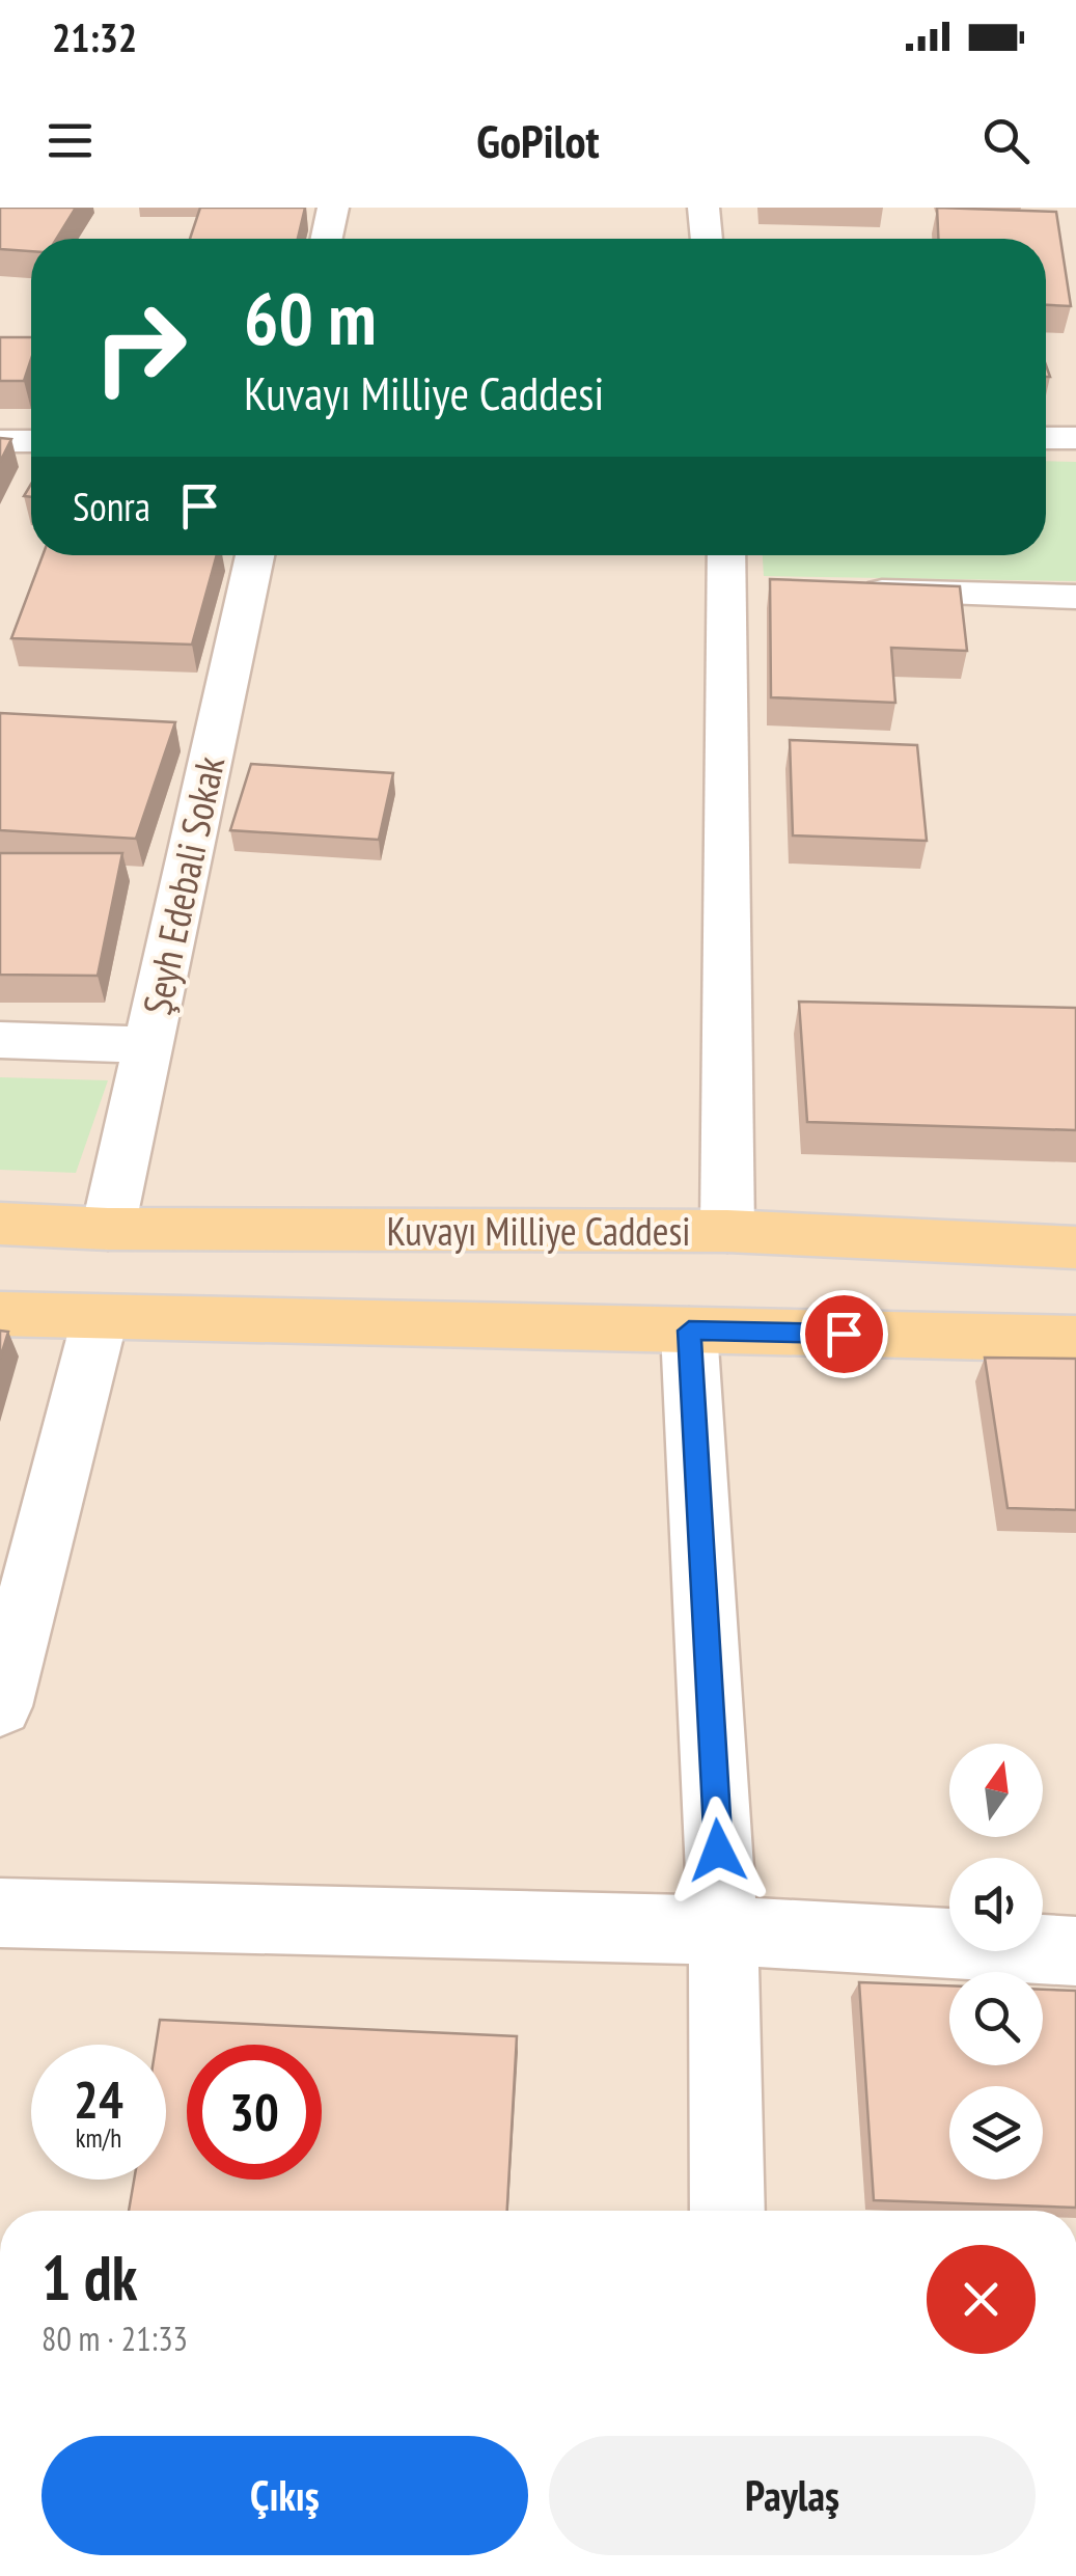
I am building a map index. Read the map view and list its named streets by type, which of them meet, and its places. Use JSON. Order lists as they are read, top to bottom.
{
  "streets": {
    "main road": ["Kuvayı Milliye Caddesi"],
    "street": ["Şeyh Edebali Sokak"]
  },
  "crossings": [
    ["Şeyh Edebali Sokak", "Kuvayı Milliye Caddesi"]
  ],
  "north": "top",
  "page": {
    "status": "21:32",
    "header": "GoPilot",
    "turn": ["60 m", "Kuvayı Milliye Caddesi"],
    "then": "Sonra",
    "speed": "24 km/h",
    "limit": "30",
    "heading": ["1 dk", "80 m · 21:33"],
    "buttons": ["Çıkış", "Paylaş"]
  }
}
